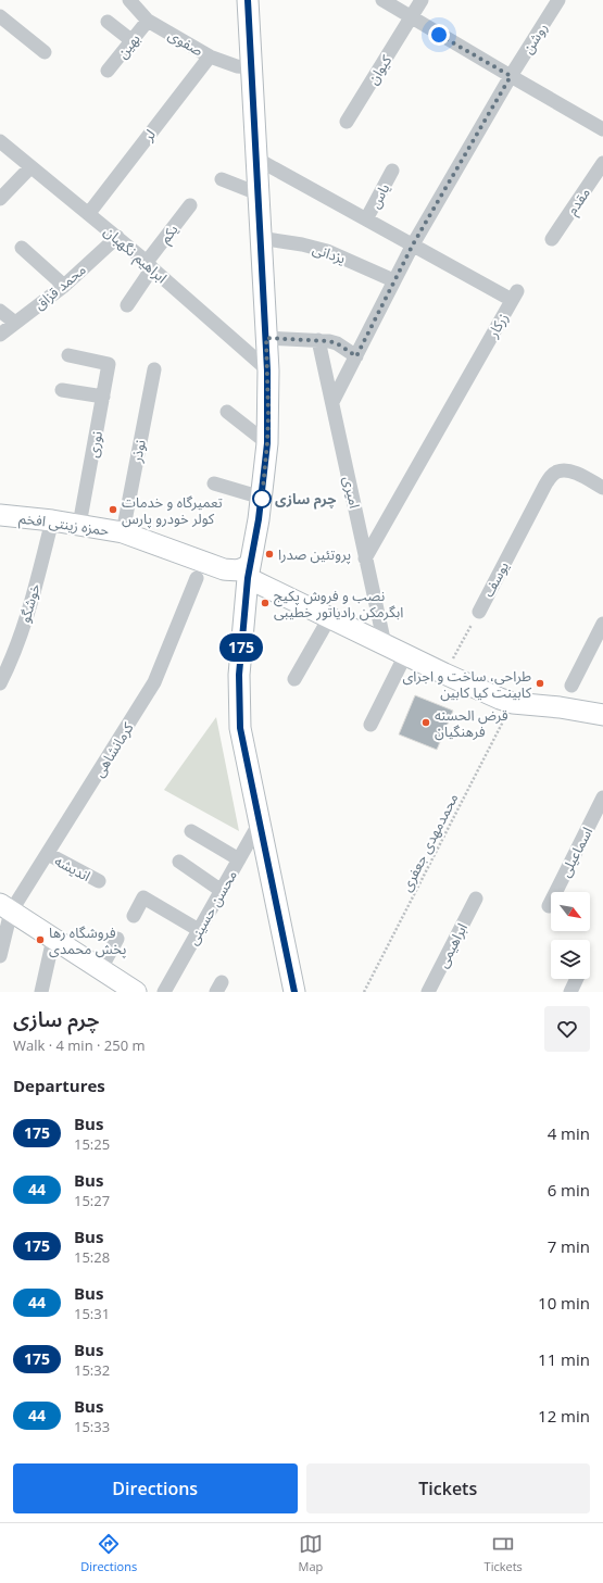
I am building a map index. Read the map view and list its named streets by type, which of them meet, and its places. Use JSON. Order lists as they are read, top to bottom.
{
  "streets": {
    "street": [
      "روشن",
      "صفوی",
      "بهین",
      "کیوان",
      "لر",
      "یاس",
      "مقدم",
      "یکم",
      "یزدانی",
      "ابراهیم نگهبان",
      "محمد قزاق",
      "زرکار",
      "نوری",
      "نوذر",
      "امیری",
      "حمزه زینتی افخم",
      "یوسف",
      "خوشگو",
      "کرمانشاهی",
      "اسماعیلی",
      "اندیشه",
      "محسن حسینی",
      "ابراهیمی"
    ],
    "path": ["محمدمهدی جعفری"]
  },
  "crossings": [
    ["روشن", "یزدانی"],
    ["روشن", "زرکار"],
    ["روشن", "امیری"],
    ["صفوی", "بهین"],
    ["صفوی", "لر"],
    ["لر", "ابراهیم نگهبان"],
    ["یاس", "زرکار"],
    ["یکم", "ابراهیم نگهبان"],
    ["ابراهیم نگهبان", "محمد قزاق"],
    ["زرکار", "امیری"],
    ["نوری", "حمزه زینتی افخم"],
    ["نوذر", "حمزه زینتی افخم"],
    ["حمزه زینتی افخم", "خوشگو"],
    ["کرمانشاهی", "اندیشه"]
  ],
  "places": [
    "چرم سازی",
    "تعمیرگاه و خدمات کولر خودرو پارس",
    "پروتئین صدرا",
    "نصب و فروش پکیج ابگرمکن رادیاتور خطیبی",
    "طراحی، ساخت و اجرای کابینت کیا کابین",
    "قرض الحسنه فرهنگیان",
    "فروشگاه رها پخش محمدی"
  ],
  "lines": ["bus line 175"],
  "north": "bottom right",
  "page": {
    "on_map": "175",
    "heading": [
      ["چرم سازی", "Walk · 4 min · 250 m"],
      "Departures"
    ],
    "list": [
      {
        "mark": "175",
        "name": "Bus",
        "note": "15:25",
        "value": "4 min"
      },
      {
        "mark": "44",
        "name": "Bus",
        "note": "15:27",
        "value": "6 min"
      },
      {
        "mark": "175",
        "name": "Bus",
        "note": "15:28",
        "value": "7 min"
      },
      {
        "mark": "44",
        "name": "Bus",
        "note": "15:31",
        "value": "10 min"
      },
      {
        "mark": "175",
        "name": "Bus",
        "note": "15:32",
        "value": "11 min"
      },
      {
        "mark": "44",
        "name": "Bus",
        "note": "15:33",
        "value": "12 min"
      }
    ],
    "buttons": ["Directions", "Tickets"],
    "tabs": ["Directions", "Map", "Tickets"]
  }
}
